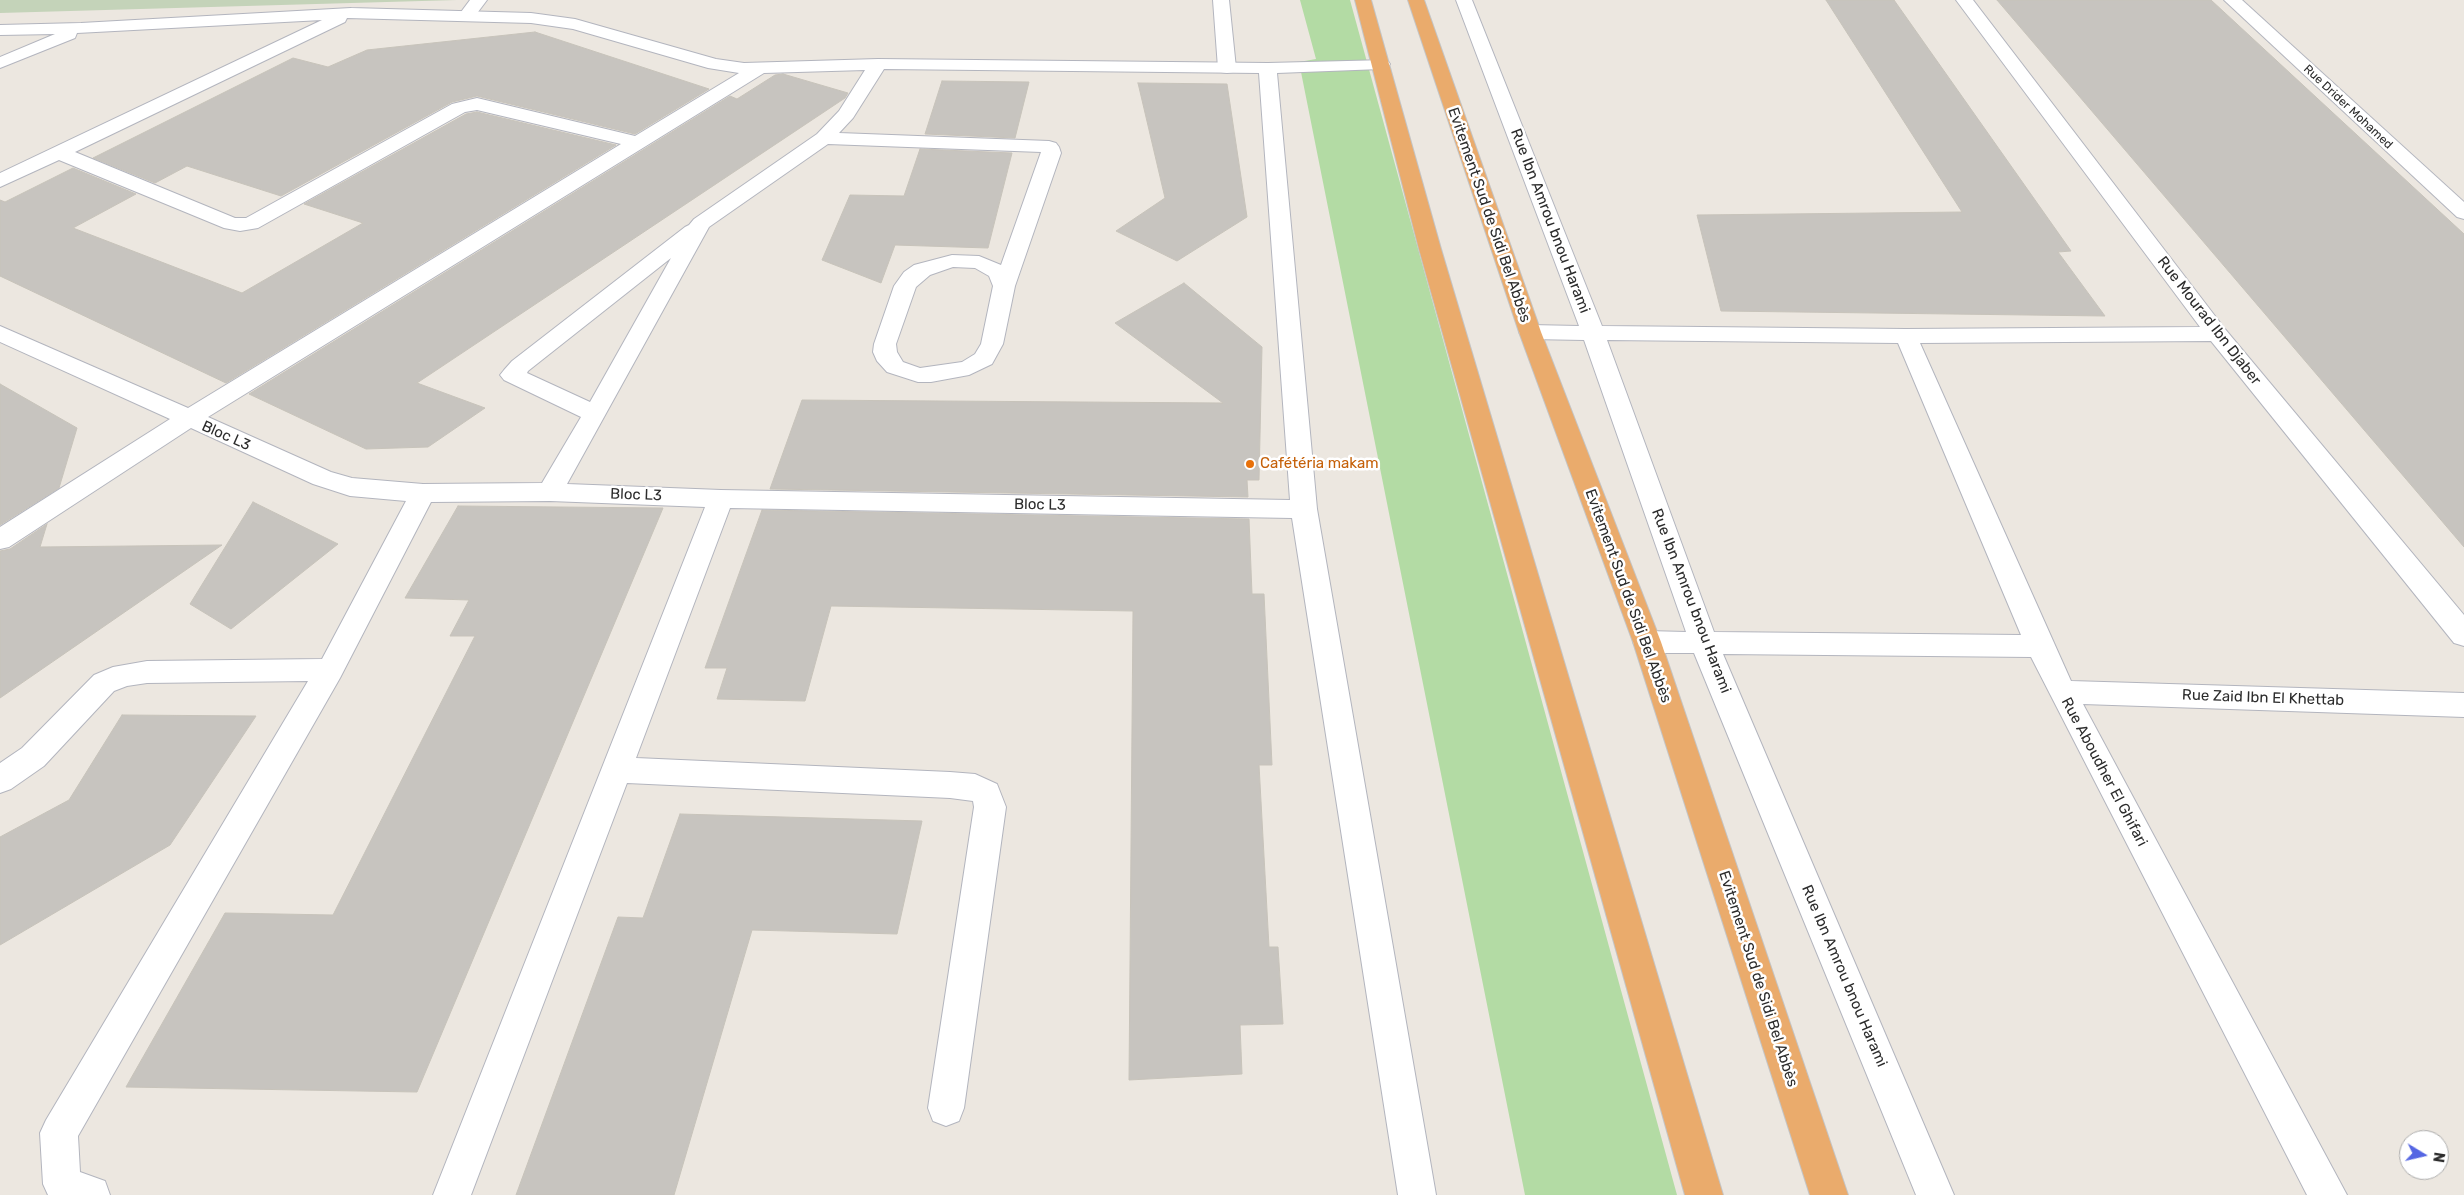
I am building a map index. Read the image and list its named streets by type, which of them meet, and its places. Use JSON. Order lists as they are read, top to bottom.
{
  "streets": {
    "highway": ["Evitement Sud de Sidi Bel Abbès"],
    "street": [
      "Rue Drider Mohamed",
      "Rue Ibn Amrou bnou Harami",
      "Rue Mourad Ibn Djaber",
      "Bloc L3",
      "Rue Zaid Ibn El Khettab",
      "Rue Aboudher El Ghifari"
    ]
  },
  "crossings": [
    ["Rue Zaid Ibn El Khettab", "Rue Aboudher El Ghifari"]
  ],
  "places": ["Cafétéria makam"],
  "north": "right"
}
